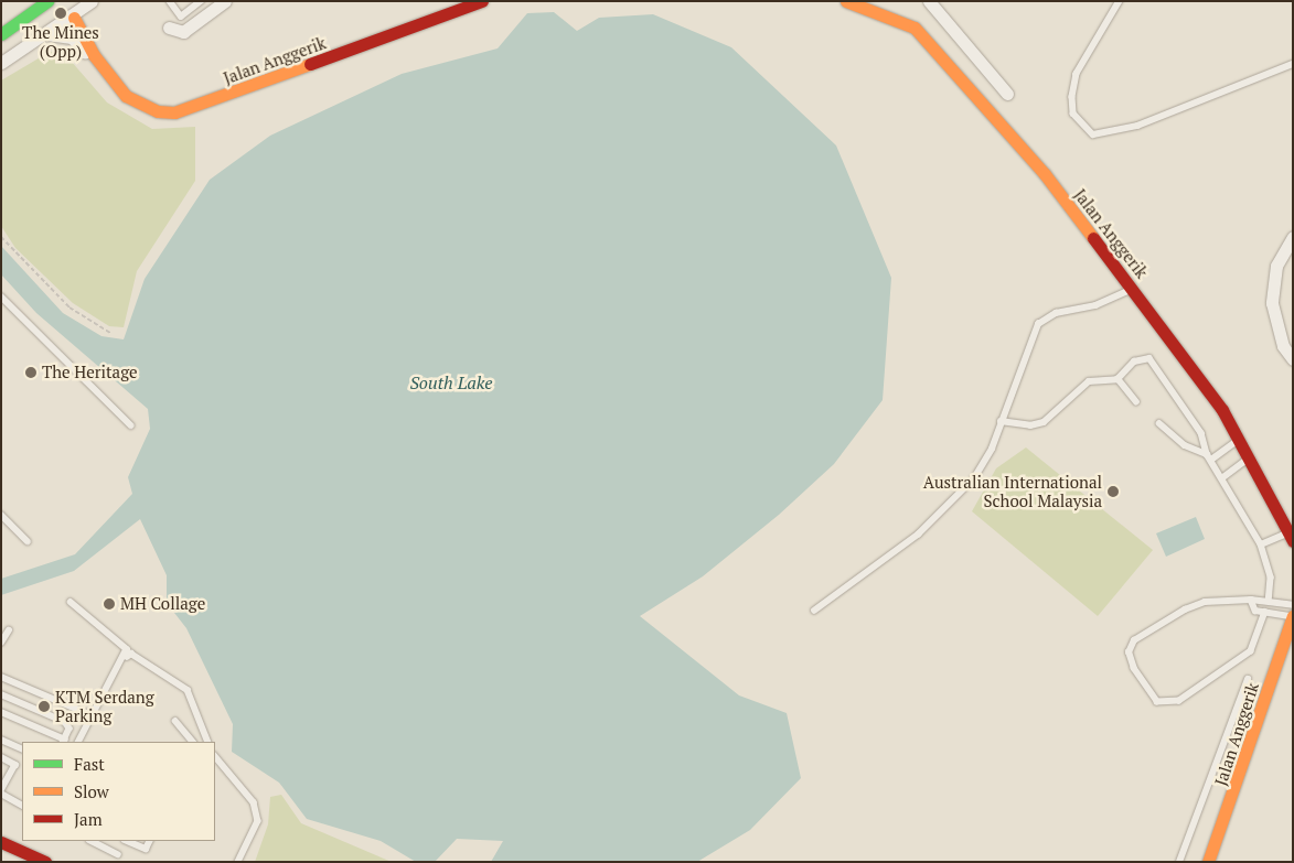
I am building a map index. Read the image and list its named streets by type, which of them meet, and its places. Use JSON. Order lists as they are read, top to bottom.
{
  "streets": {
    "main road": ["Jalan Anggerik"]
  },
  "water": ["South Lake"],
  "places": [
    "The Mines (Opp)",
    "The Heritage",
    "Australian International School Malaysia",
    "MH Collage",
    "KTM Serdang Parking"
  ],
  "legend": ["Fast", "Slow", "Jam"]
}
